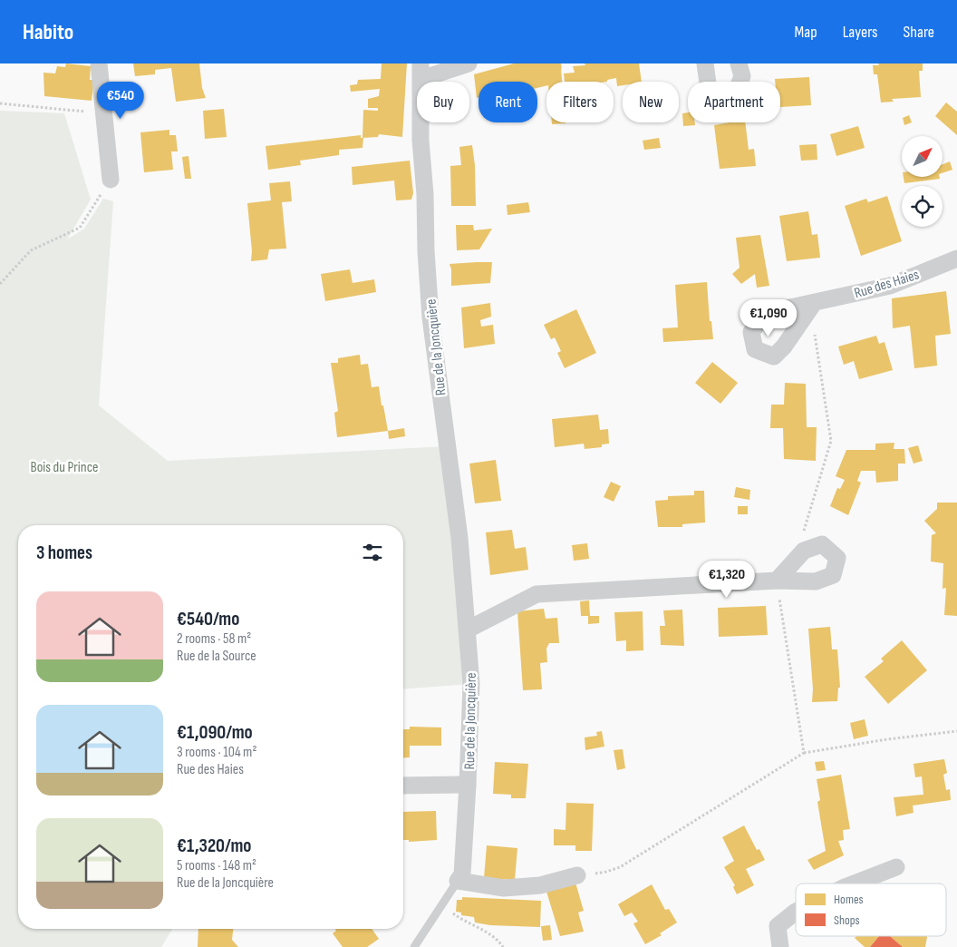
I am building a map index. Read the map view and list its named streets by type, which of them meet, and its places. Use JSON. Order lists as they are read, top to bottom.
{
  "streets": {
    "street": ["Rue des Haies", "Rue de la Joncquière"]
  },
  "parks": ["Bois du Prince"],
  "legend": ["Homes", "Shops"],
  "north": "top right",
  "page": {
    "header": "Habito",
    "nav": ["Map", "Layers", "Share"],
    "price": ["€540", "€1,090", "€1,320"],
    "chip": [
      "Buy",
      "Rent",
      "Filters",
      "New",
      "Apartment"
    ],
    "heading": "3 homes",
    "list": [
      {
        "name": "€540/mo",
        "note": "2 rooms · 58 m² · Rue de la Source"
      },
      {
        "name": "€1,090/mo",
        "note": "3 rooms · 104 m² · Rue des Haies"
      },
      {
        "name": "€1,320/mo",
        "note": "5 rooms · 148 m² · Rue de la Joncquière"
      }
    ]
  }
}
